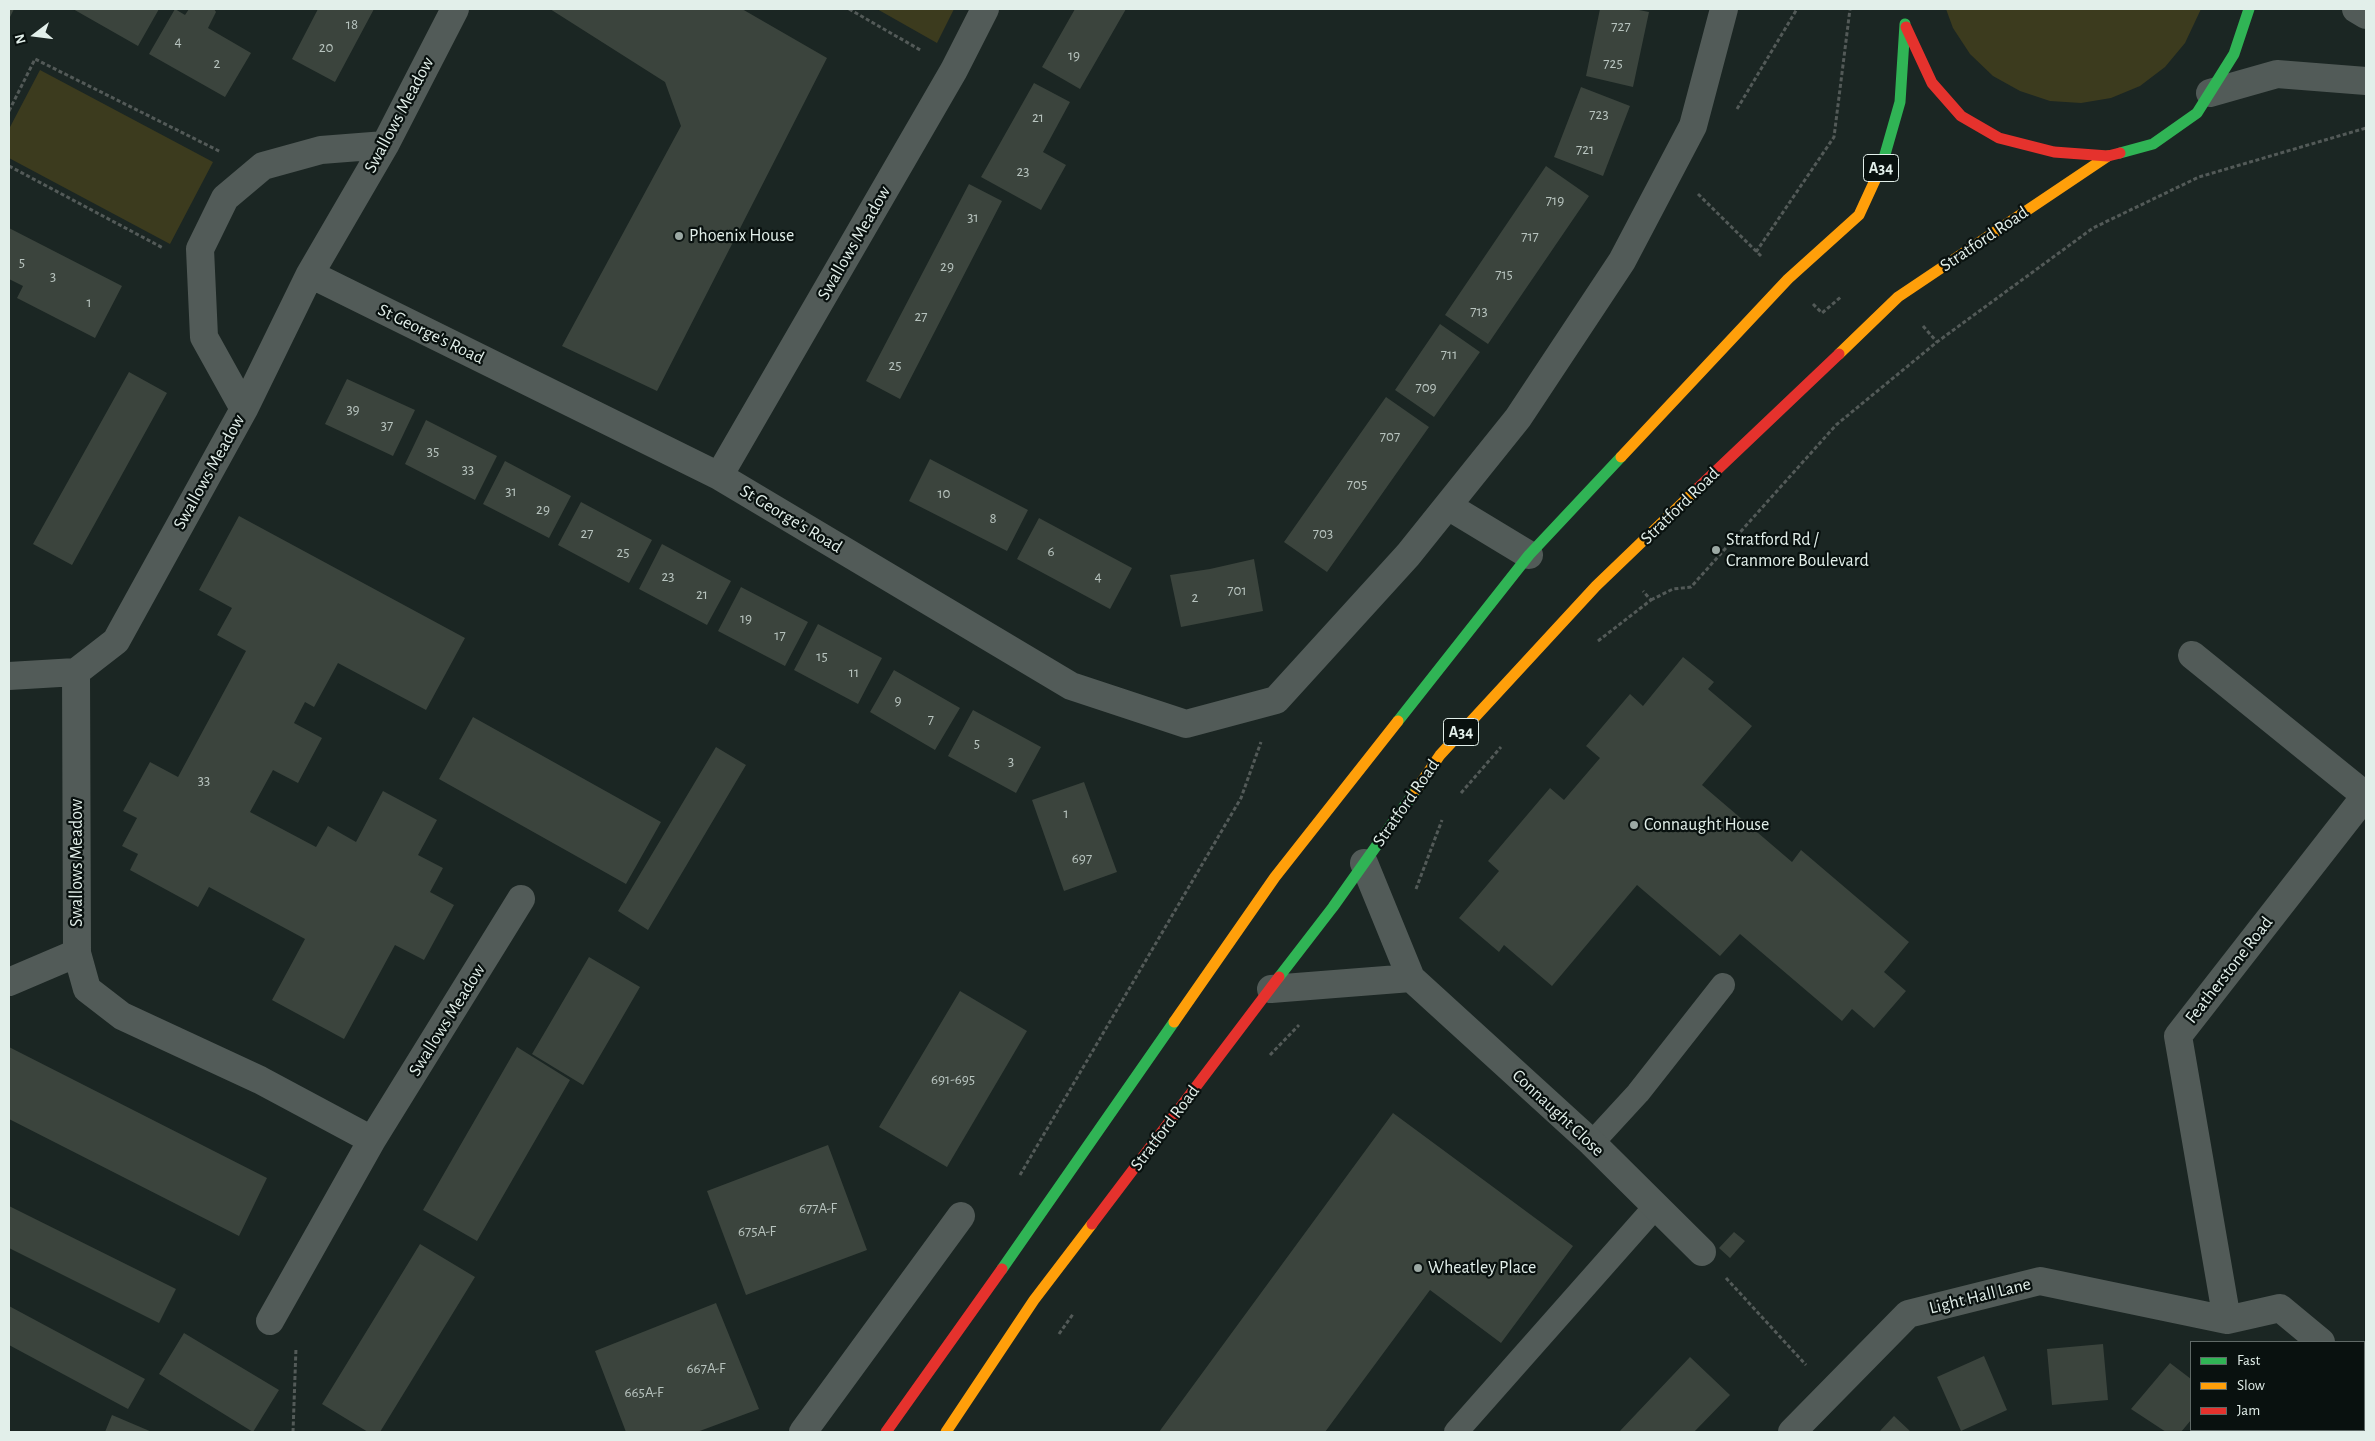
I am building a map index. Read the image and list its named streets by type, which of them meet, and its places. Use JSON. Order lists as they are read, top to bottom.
{
  "streets": {
    "highway": ["A34", "Stratford Road"],
    "street": [
      "Swallows Meadow",
      "St George's Road",
      "Featherstone Road",
      "Connaught Close",
      "Light Hall Lane"
    ]
  },
  "crossings": [
    ["Swallows Meadow", "St George's Road"],
    ["A34", "Stratford Road"],
    ["Stratford Road", "Connaught Close"],
    ["Featherstone Road", "Light Hall Lane"]
  ],
  "places": [
    "Phoenix House",
    "Stratford Rd / Cranmore Boulevard",
    "Connaught House",
    "Wheatley Place"
  ],
  "house_numbers": [
    "18",
    "727",
    "4",
    "20",
    "19",
    "2",
    "725",
    "723",
    "21",
    "721",
    "23",
    "719",
    "31",
    "717",
    "5",
    "29",
    "715",
    "3",
    "1",
    "713",
    "27",
    "711",
    "25",
    "709",
    "39",
    "37",
    "707",
    "35",
    "33",
    "705",
    "31",
    "10",
    "29",
    "8",
    "27",
    "703",
    "6",
    "25",
    "23",
    "4",
    "701",
    "21",
    "2",
    "19",
    "17",
    "15",
    "11",
    "9",
    "7",
    "5",
    "3",
    "33",
    "1",
    "697",
    "691-695",
    "677A-F",
    "675A-F",
    "667A-F",
    "665A-F"
  ],
  "legend": ["Fast", "Slow", "Jam"],
  "north": "left"
}
